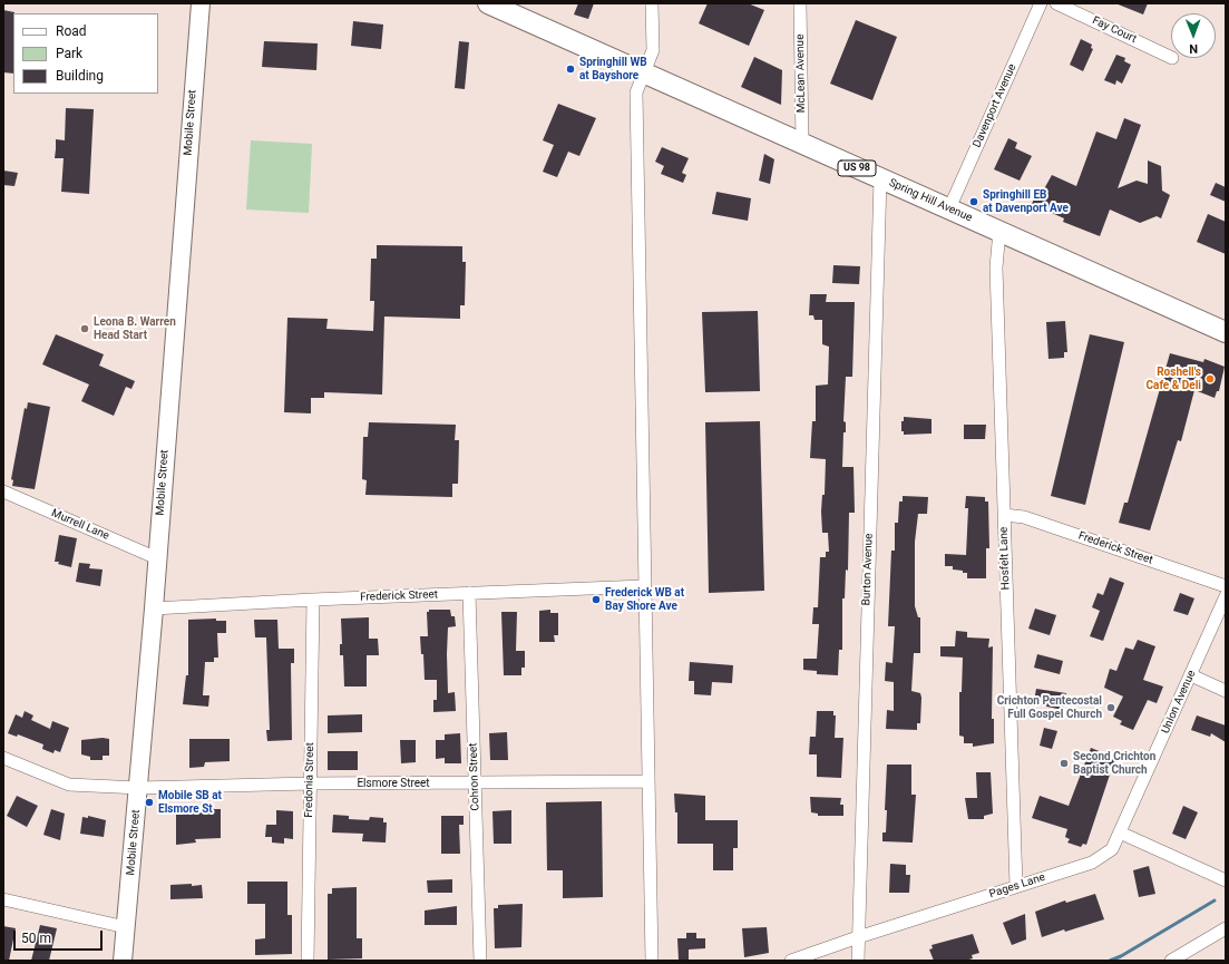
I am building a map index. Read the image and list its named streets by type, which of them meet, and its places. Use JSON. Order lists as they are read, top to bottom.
{
  "streets": {
    "main road": ["US 98", "Spring Hill Avenue"],
    "street": [
      "Fay Court",
      "McLean Avenue",
      "Davenport Avenue",
      "Mobile Street",
      "Murrell Lane",
      "Frederick Street",
      "Hosfelt Lane",
      "Burton Avenue",
      "Union Avenue",
      "Cohron Street",
      "Fredonia Street",
      "Elsmore Street",
      "Pages Lane"
    ]
  },
  "crossings": [
    ["McLean Avenue", "Spring Hill Avenue"],
    ["Davenport Avenue", "Spring Hill Avenue"],
    ["Mobile Street", "Murrell Lane"],
    ["Mobile Street", "Frederick Street"],
    ["Mobile Street", "Elsmore Street"],
    ["Spring Hill Avenue", "Hosfelt Lane"],
    ["Spring Hill Avenue", "Burton Avenue"],
    ["Frederick Street", "Hosfelt Lane"],
    ["Frederick Street", "Cohron Street"],
    ["Frederick Street", "Fredonia Street"],
    ["Hosfelt Lane", "Pages Lane"],
    ["Burton Avenue", "Pages Lane"],
    ["Union Avenue", "Pages Lane"],
    ["Cohron Street", "Elsmore Street"],
    ["Fredonia Street", "Elsmore Street"]
  ],
  "places": [
    "Springhill WB at Bayshore",
    "Springhill EB at Davenport Ave",
    "Leona B. Warren Head Start",
    "Roshell's Cafe & Deli",
    "Frederick WB at Bay Shore Ave",
    "Crichton Pentecostal Full Gospel Church",
    "Second Crichton Baptist Church",
    "Mobile SB at Elsmore St"
  ],
  "legend": ["Road", "Park", "Building"],
  "scale_bar": "50 m",
  "north": "bottom"
}
